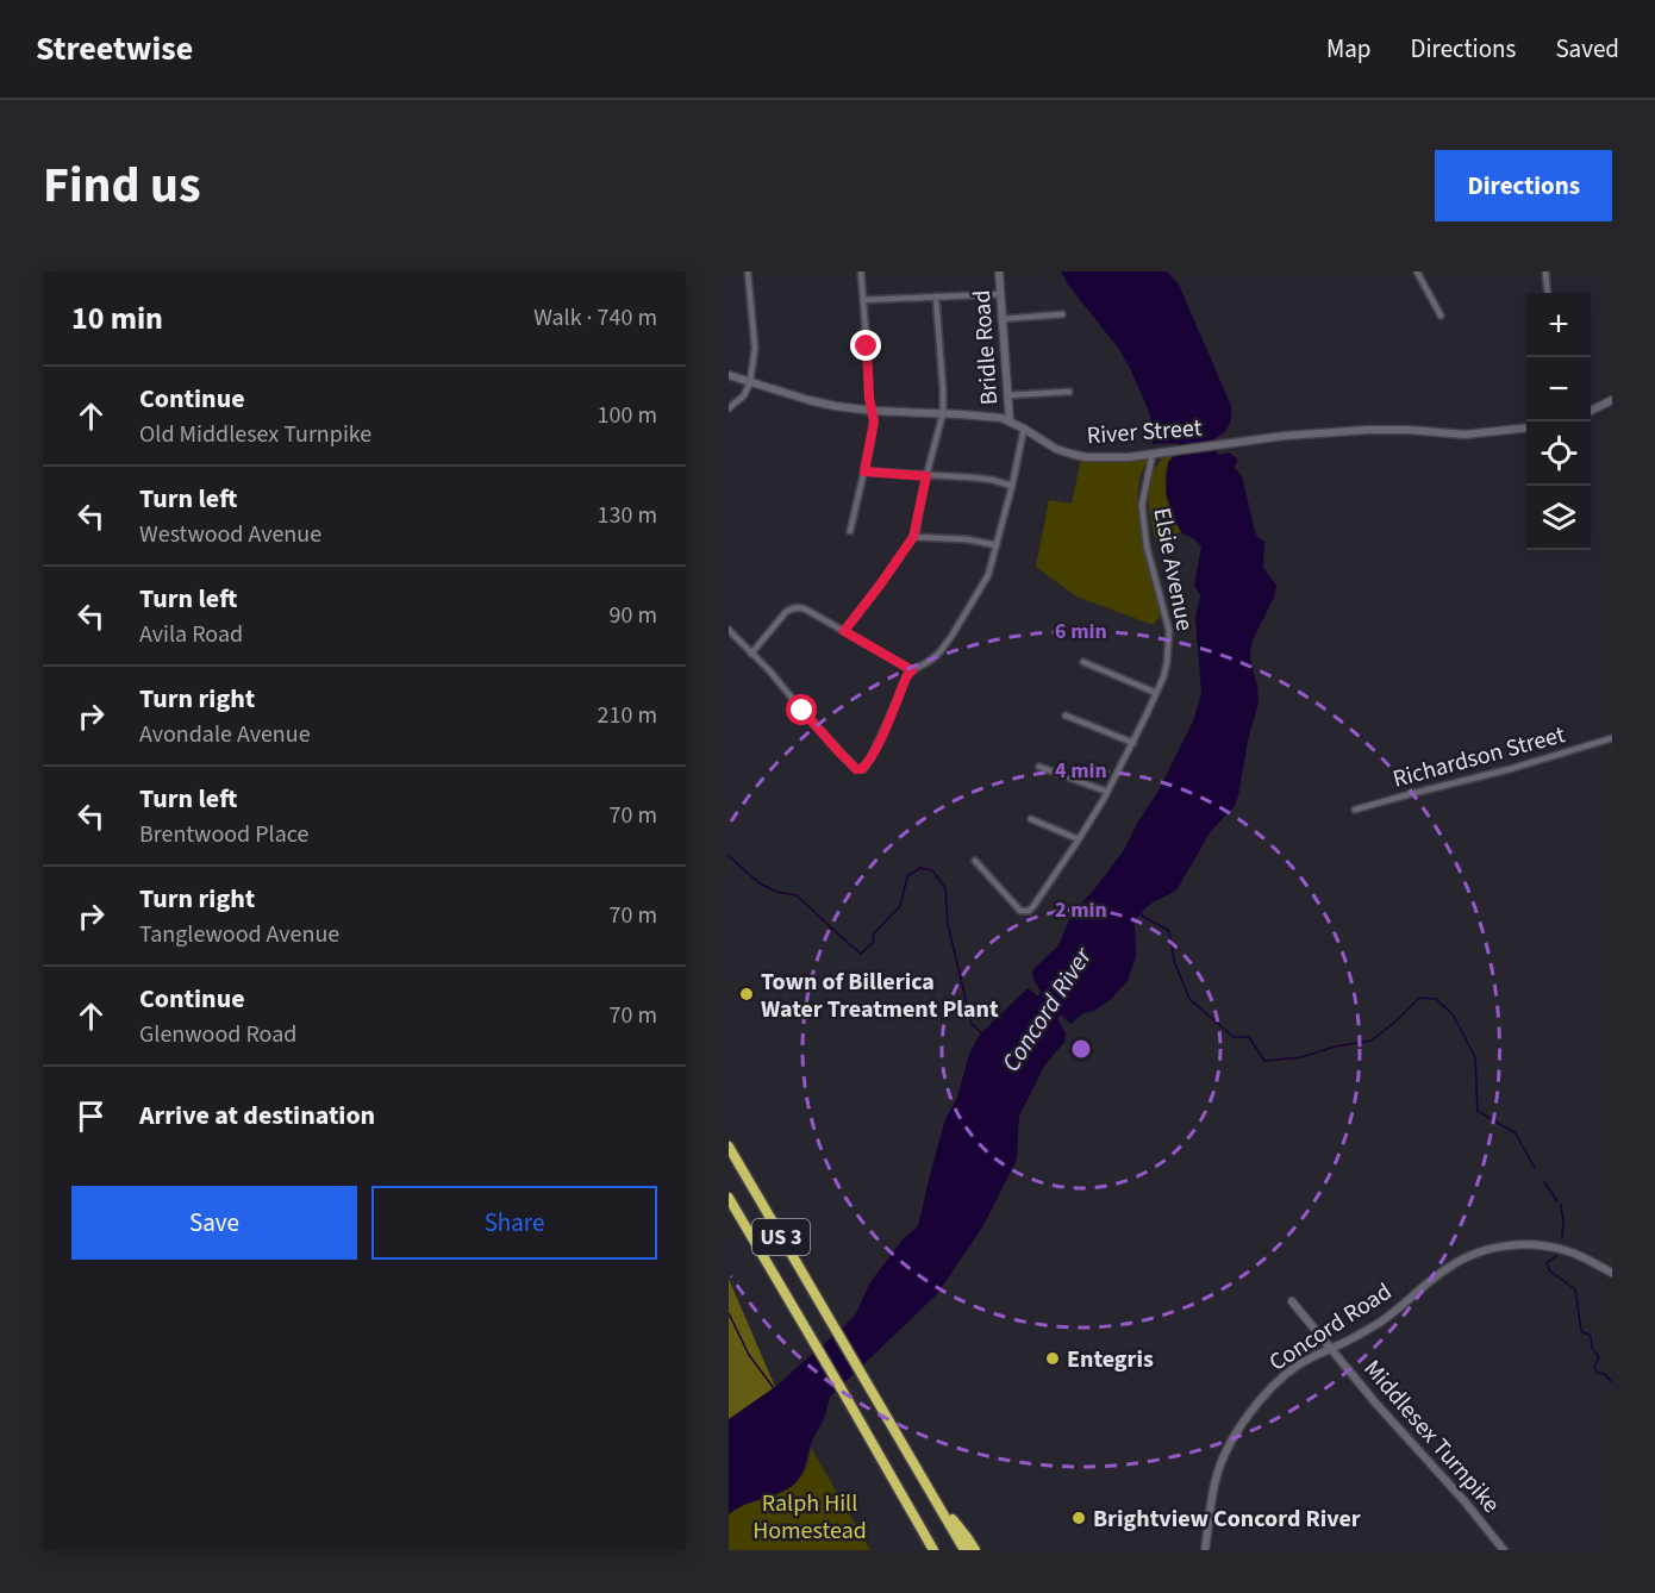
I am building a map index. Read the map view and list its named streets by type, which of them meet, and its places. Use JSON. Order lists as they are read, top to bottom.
{
  "streets": {
    "highway": ["US 3"],
    "main road": [
      "Bridle Road",
      "River Street",
      "Concord Road",
      "Middlesex Turnpike"
    ],
    "street": ["Elsie Avenue", "Richardson Street"]
  },
  "crossings": [
    ["Bridle Road", "River Street"],
    ["River Street", "Elsie Avenue"],
    ["Concord Road", "Middlesex Turnpike"]
  ],
  "water": ["Concord River"],
  "parks": ["Ralph Hill Homestead"],
  "places": ["Town of Billerica Water Treatment Plant", "Entegris", "Brightview Concord River"],
  "page": {
    "header": "Streetwise",
    "nav": ["Map", "Directions", "Saved"],
    "title": "Find us",
    "buttons": [
      "Directions",
      ["Save", "Share"]
    ],
    "heading": ["10 min", "Walk · 740 m"],
    "map_buttons": ["+", "−"],
    "list": [
      ["Continue", "Old Middlesex Turnpike", "100 m"],
      ["Turn left", "Westwood Avenue", "130 m"],
      ["Turn left", "Avila Road", "90 m"],
      ["Turn right", "Avondale Avenue", "210 m"],
      ["Turn left", "Brentwood Place", "70 m"],
      ["Turn right", "Tanglewood Avenue", "70 m"],
      ["Continue", "Glenwood Road", "70 m"],
      "Arrive at destination"
    ]
  },
  "rings": ["6 min", "4 min", "2 min"]
}
